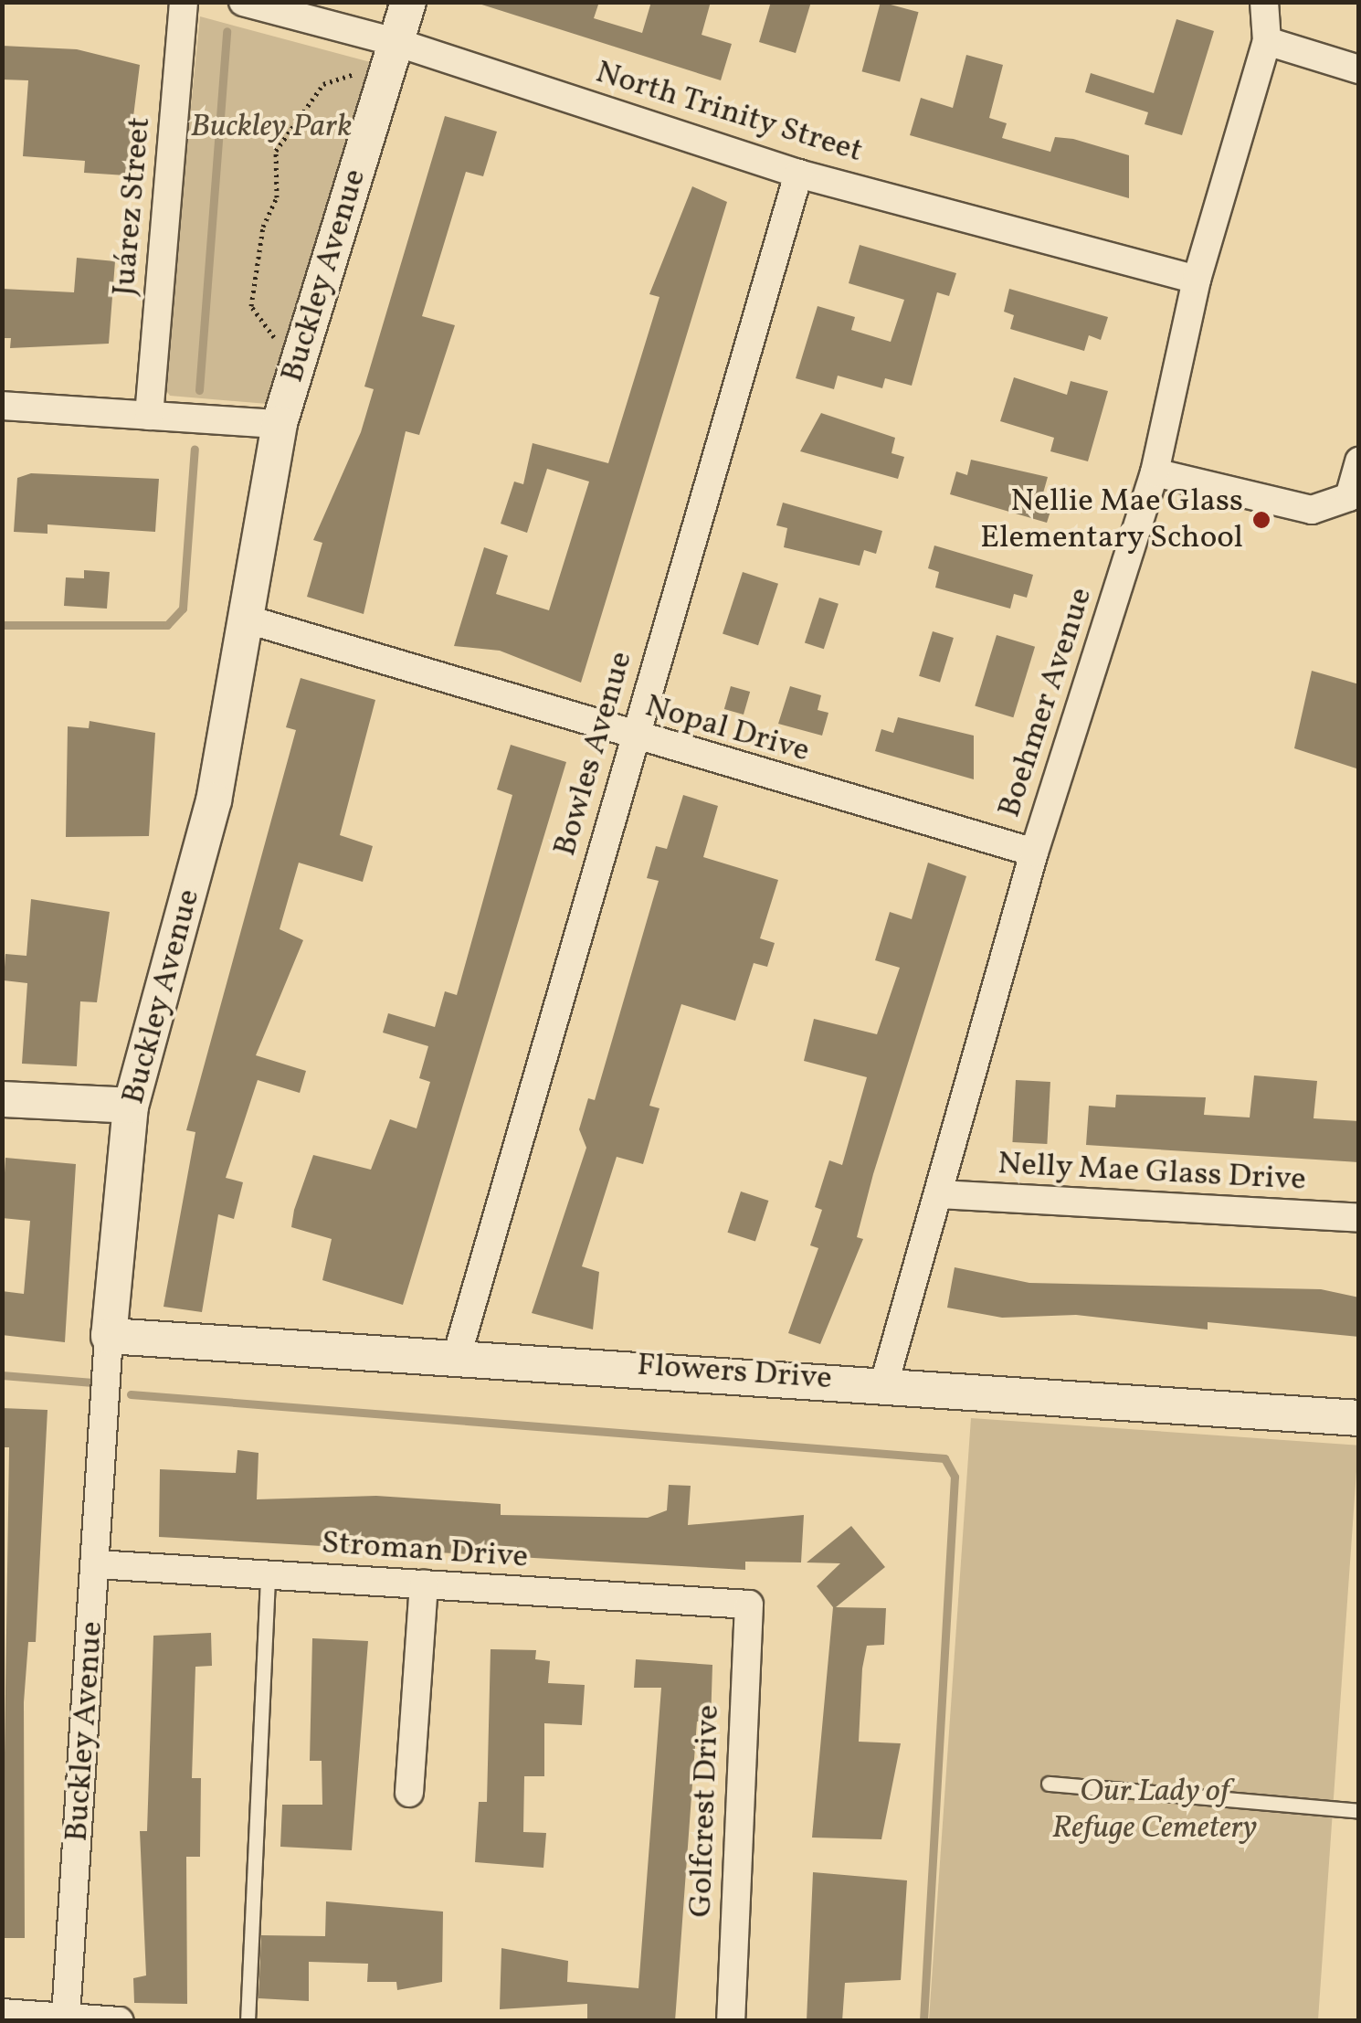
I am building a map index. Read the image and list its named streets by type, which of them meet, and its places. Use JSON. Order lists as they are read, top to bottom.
{
  "streets": {
    "street": [
      "North Trinity Street",
      "Juárez Street",
      "Buckley Avenue",
      "Boehmer Avenue",
      "Nopal Drive",
      "Bowles Avenue",
      "Nelly Mae Glass Drive",
      "Flowers Drive",
      "Stroman Drive",
      "Golfcrest Drive"
    ]
  },
  "crossings": [
    ["North Trinity Street", "Buckley Avenue"],
    ["North Trinity Street", "Boehmer Avenue"],
    ["North Trinity Street", "Bowles Avenue"],
    ["Buckley Avenue", "Nopal Drive"],
    ["Buckley Avenue", "Flowers Drive"],
    ["Buckley Avenue", "Stroman Drive"],
    ["Boehmer Avenue", "Nopal Drive"],
    ["Boehmer Avenue", "Nelly Mae Glass Drive"],
    ["Boehmer Avenue", "Flowers Drive"],
    ["Nopal Drive", "Bowles Avenue"],
    ["Bowles Avenue", "Flowers Drive"],
    ["Stroman Drive", "Golfcrest Drive"]
  ],
  "parks": ["Buckley Park", "Our Lady of Refuge Cemetery"],
  "places": ["Nellie Mae Glass Elementary School"]
}
